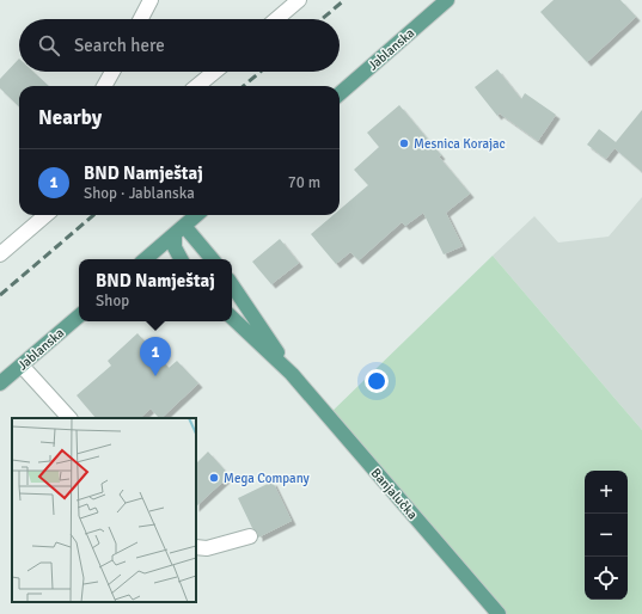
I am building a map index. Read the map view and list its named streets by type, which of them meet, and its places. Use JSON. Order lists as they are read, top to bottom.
{
  "streets": {
    "main road": ["Jablanska", "Banjalučka"]
  },
  "places": ["Mesnica Korajac", "Mega Company"],
  "page": {
    "search": "Search here",
    "heading": "Nearby",
    "list": [
      {
        "mark": "1",
        "name": "BND Namještaj",
        "note": "Shop · Jablanska",
        "value": "70 m"
      }
    ],
    "popup": ["BND Namještaj", "Shop"],
    "pins": "1",
    "map_buttons": ["+", "−"]
  }
}
